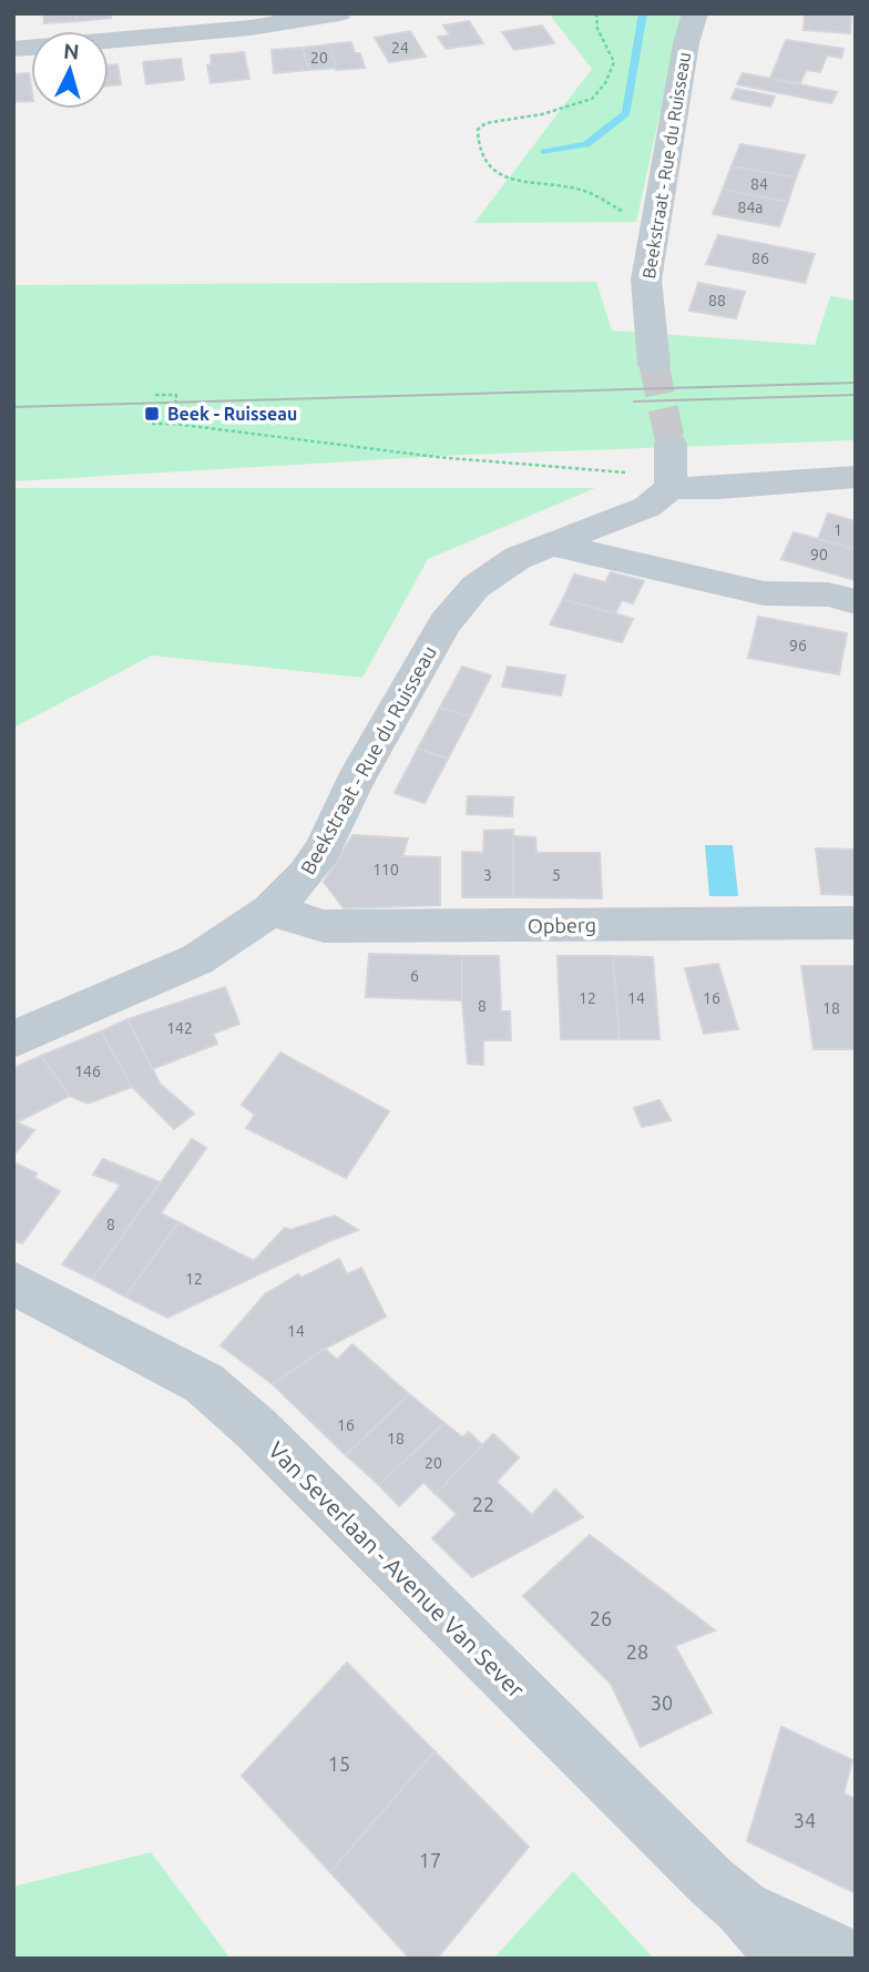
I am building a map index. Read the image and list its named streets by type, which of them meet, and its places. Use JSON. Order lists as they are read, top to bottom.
{
  "streets": {
    "street": ["Beekstraat - Rue du Ruisseau", "Opberg", "Van Severlaan - Avenue Van Sever"]
  },
  "crossings": [
    ["Beekstraat - Rue du Ruisseau", "Opberg"]
  ],
  "places": {
    "transit": ["Beek - Ruisseau"]
  },
  "house_numbers": [
    "24",
    "20",
    "84",
    "84a",
    "86",
    "88",
    "1",
    "90",
    "96",
    "110",
    "3",
    "5",
    "6",
    "12",
    "14",
    "16",
    "8",
    "18",
    "142",
    "146",
    "8",
    "12",
    "14",
    "16",
    "18",
    "20",
    "22",
    "26",
    "28",
    "30",
    "15",
    "34",
    "17"
  ],
  "north": "top"
}
